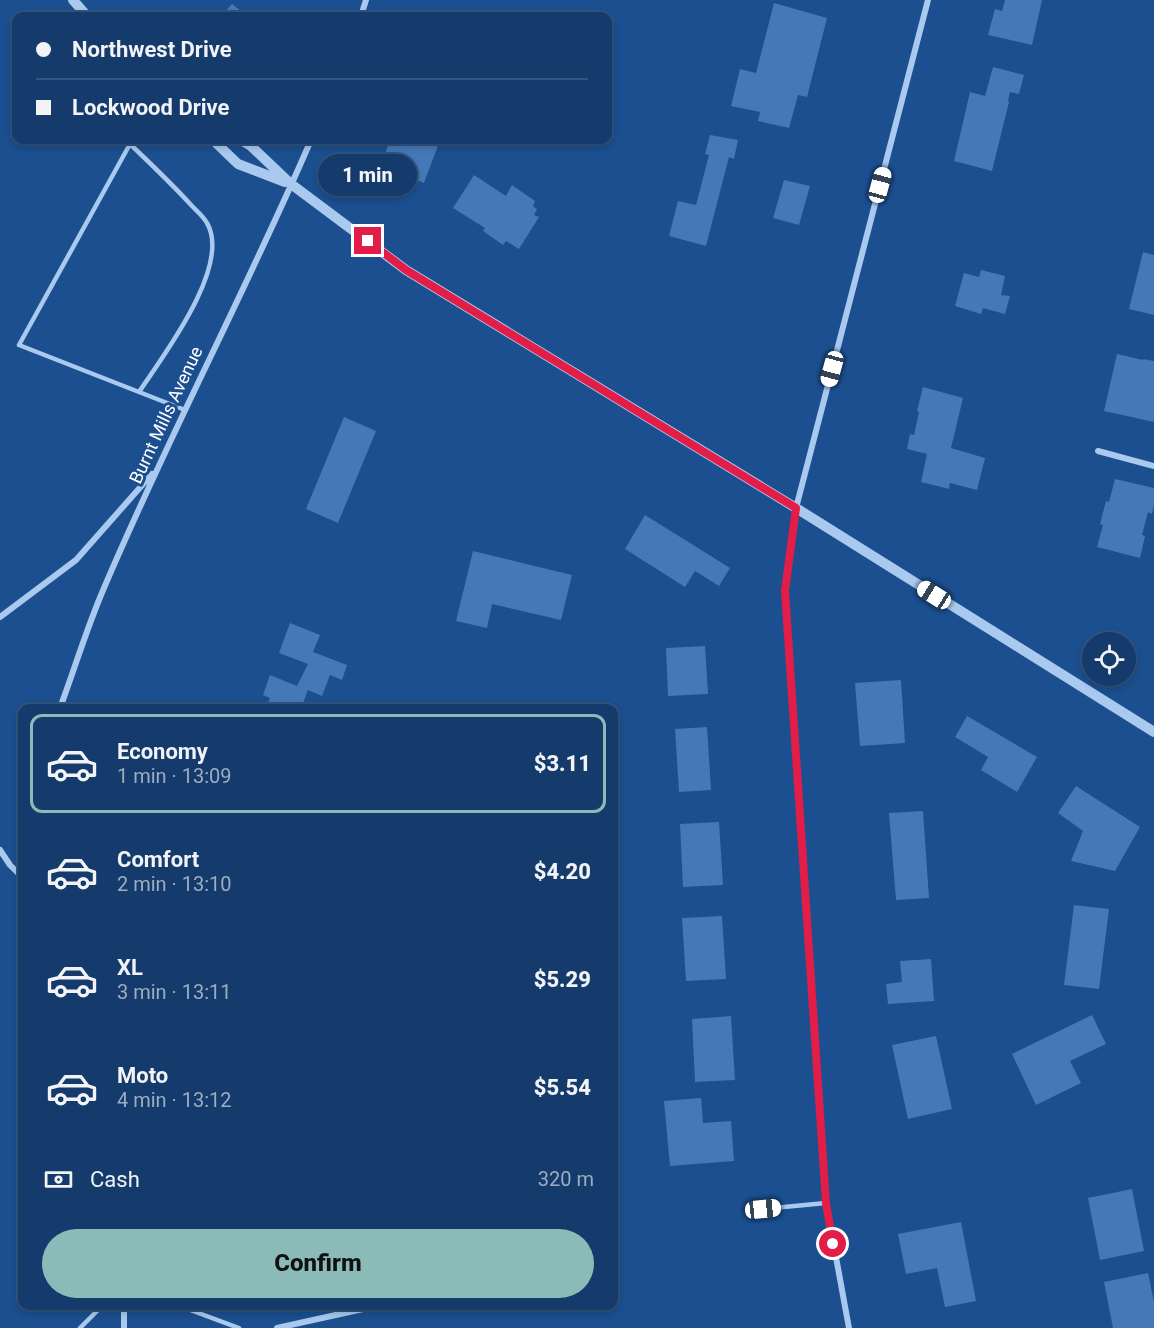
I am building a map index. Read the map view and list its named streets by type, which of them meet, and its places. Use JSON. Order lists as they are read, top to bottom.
{
  "streets": {
    "street": ["Burnt Mills Avenue"]
  },
  "page": {
    "banner": ["Northwest Drive", "Lockwood Drive"],
    "bubble": "1 min",
    "list": [
      {
        "name": "Economy",
        "note": "1 min · 13:09",
        "value": "$3.11"
      },
      {
        "name": "Comfort",
        "note": "2 min · 13:10",
        "value": "$4.20"
      },
      {
        "name": "XL",
        "note": "3 min · 13:11",
        "value": "$5.29"
      },
      {
        "name": "Moto",
        "note": "4 min · 13:12",
        "value": "$5.54"
      }
    ],
    "pay": ["Cash", "320 m"],
    "buttons": "Confirm"
  }
}
